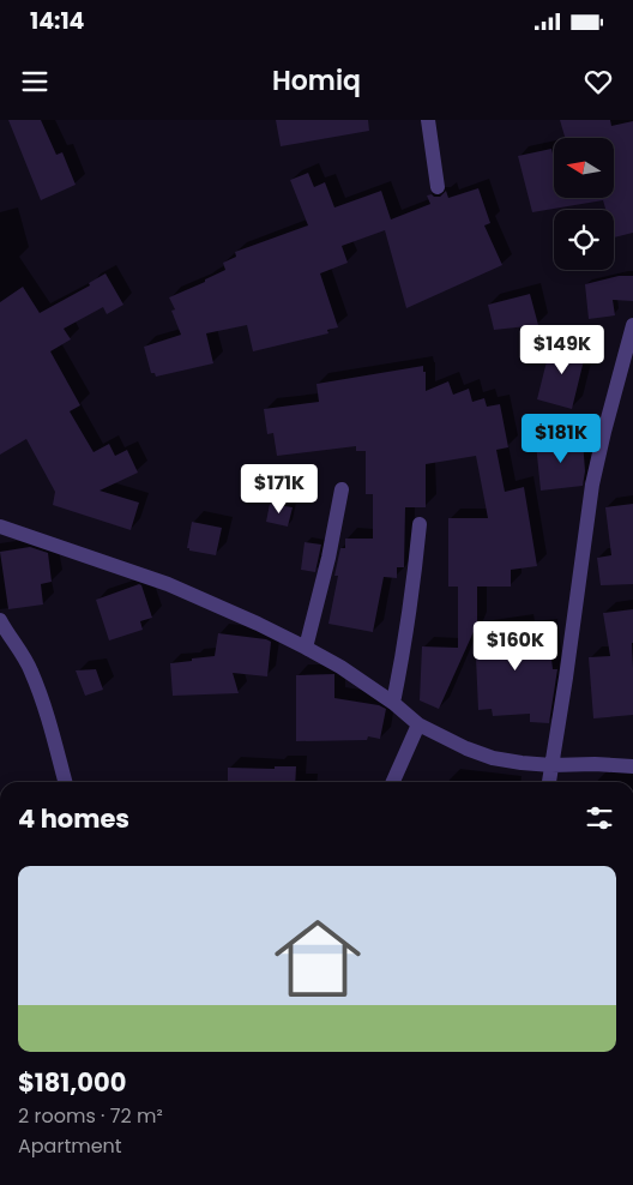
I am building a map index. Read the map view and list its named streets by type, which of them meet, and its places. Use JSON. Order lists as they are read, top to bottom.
{
  "north": "left",
  "page": {
    "status": "14:14",
    "header": "Homiq",
    "price": [
      "$149K",
      "$181K",
      "$171K",
      "$160K"
    ],
    "heading": "4 homes",
    "list": [
      {
        "name": "$181,000",
        "note": "2 rooms · 72 m² · Apartment"
      }
    ]
  }
}
